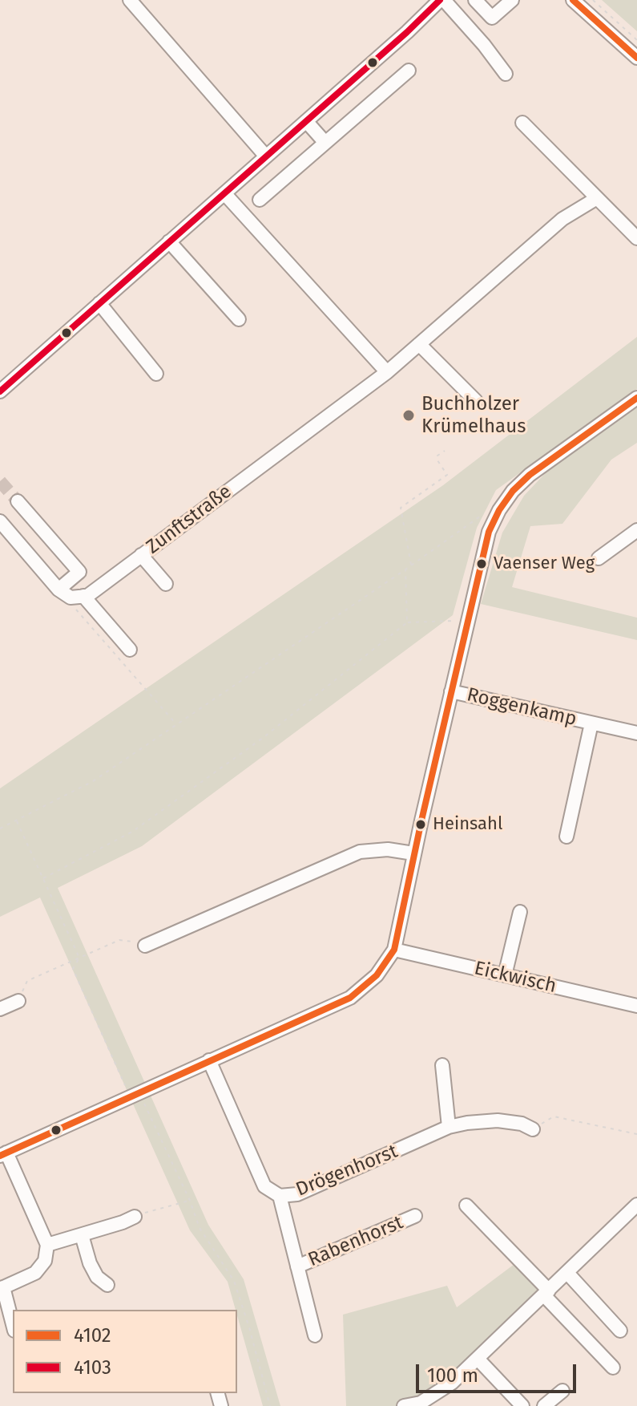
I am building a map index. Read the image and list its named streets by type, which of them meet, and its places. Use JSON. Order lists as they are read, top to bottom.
{
  "streets": {
    "street": [
      "Zunftstraße",
      "Roggenkamp",
      "Eickwisch",
      "Drögenhorst",
      "Rabenhorst"
    ]
  },
  "crossings": [
    ["Drögenhorst", "Rabenhorst"]
  ],
  "places": ["Buchholzer Krümelhaus", "Vaenser Weg", "Heinsahl"],
  "lines": ["transit line 4102", "transit line 4103"],
  "legend": ["4102", "4103"],
  "scale_bar": "100 m"
}
